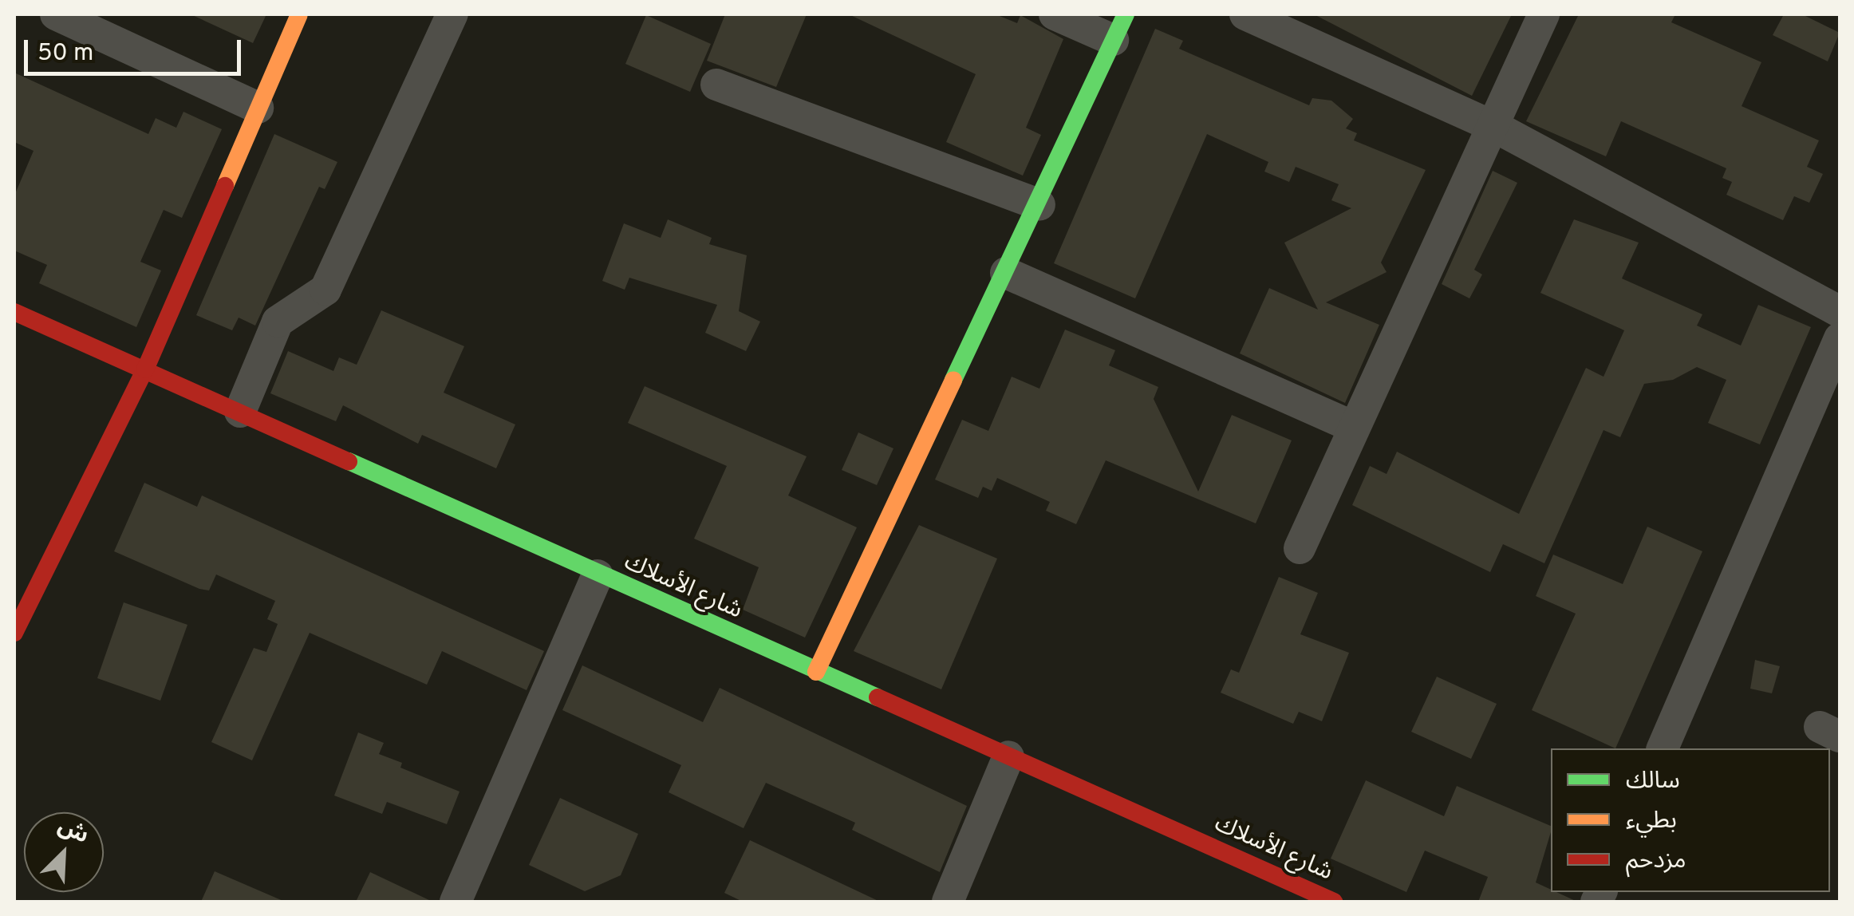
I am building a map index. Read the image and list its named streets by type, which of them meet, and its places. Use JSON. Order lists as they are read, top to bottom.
{
  "streets": {
    "street": ["شارع الأسلاك"]
  },
  "legend": ["سالك", "بطيء", "مزدحم"],
  "scale_bar": "50 m",
  "north": "top right"
}
